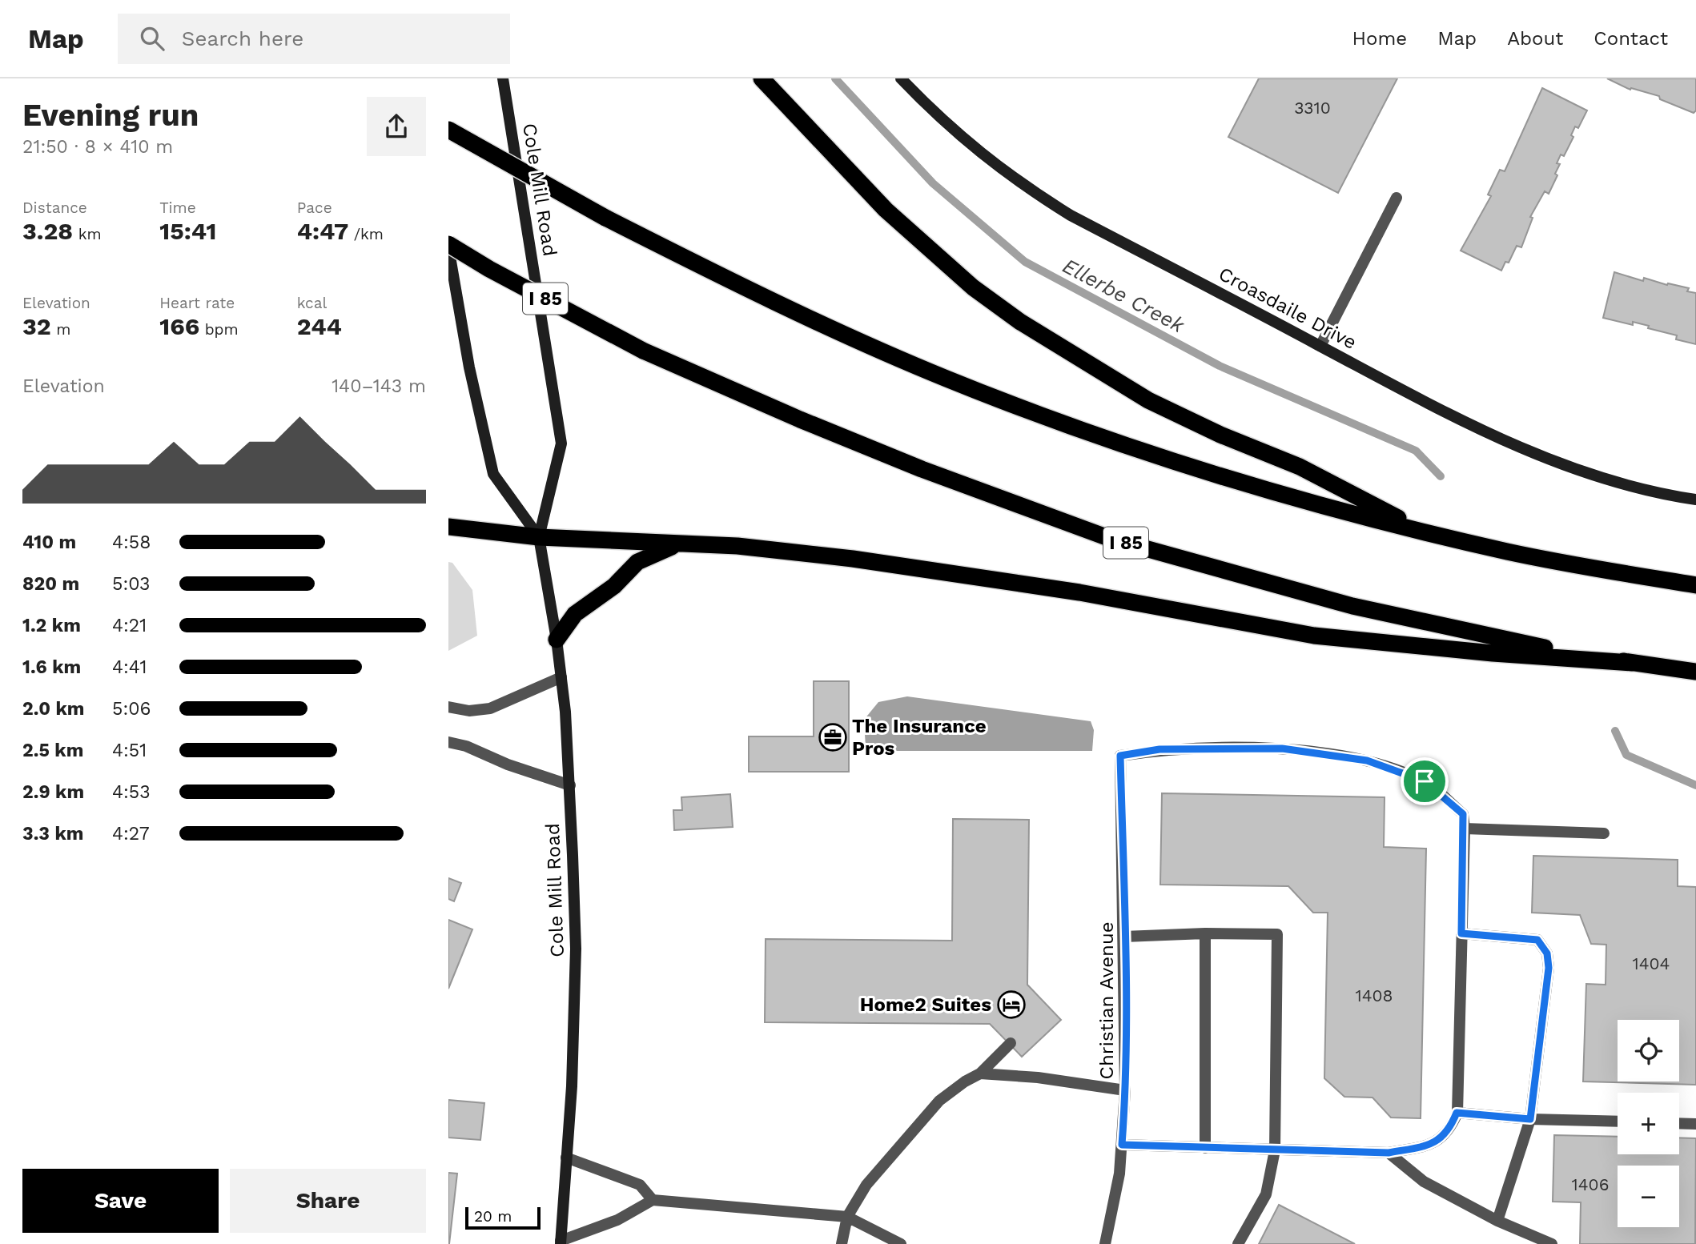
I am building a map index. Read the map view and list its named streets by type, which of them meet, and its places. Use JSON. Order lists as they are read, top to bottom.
{
  "streets": {
    "highway": ["I 85"],
    "street": ["Cole Mill Road", "Croasdaile Drive", "Christian Avenue"]
  },
  "crossings": [
    ["Cole Mill Road", "I 85"]
  ],
  "water": ["Ellerbe Creek"],
  "places": {
    "office": ["The Insurance Pros"],
    "hotel": ["Home2 Suites"]
  },
  "house_numbers": [
    "3310",
    "1404",
    "1408",
    "1406"
  ],
  "scale_bar": "20 m",
  "page": {
    "header": "Map",
    "search": "Search here",
    "nav": [
      "Home",
      "Map",
      "About",
      "Contact"
    ],
    "heading": ["Evening run", "21:50 · 8 × 410 m"],
    "stats": [
      ["Distance", "3.28 km"],
      ["Time", "15:41"],
      ["Pace", "4:47 /km"],
      ["Elevation", "32 m"],
      ["Heart rate", "166 bpm"],
      ["kcal", "244"]
    ],
    "chart": ["Elevation", "140–143 m"],
    "list": [
      {
        "name": "410 m",
        "note": "4:58"
      },
      {
        "name": "820 m",
        "note": "5:03"
      },
      {
        "name": "1.2 km",
        "note": "4:21"
      },
      {
        "name": "1.6 km",
        "note": "4:41"
      },
      {
        "name": "2.0 km",
        "note": "5:06"
      },
      {
        "name": "2.5 km",
        "note": "4:51"
      },
      {
        "name": "2.9 km",
        "note": "4:53"
      },
      {
        "name": "3.3 km",
        "note": "4:27"
      }
    ],
    "map_buttons": ["+", "−"],
    "buttons": ["Save", "Share"],
    "scale": "20 m"
  }
}
